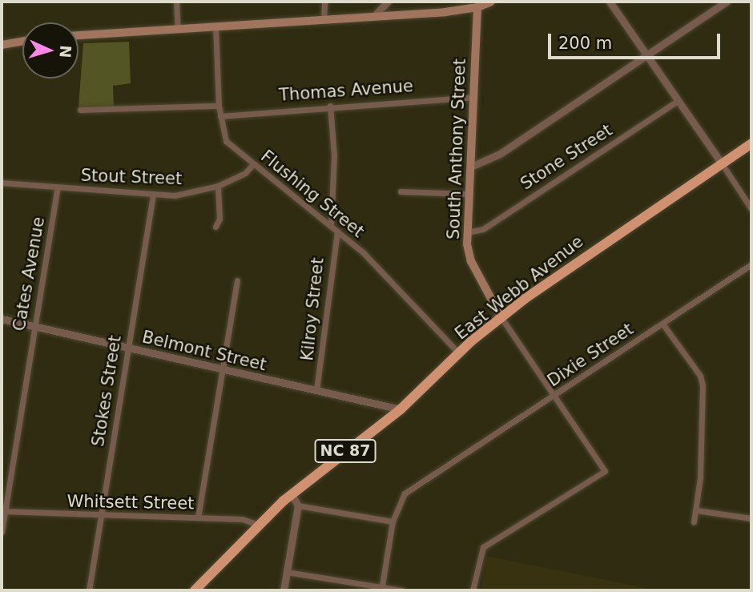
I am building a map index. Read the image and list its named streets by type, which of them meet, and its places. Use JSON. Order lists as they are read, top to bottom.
{
  "streets": {
    "highway": ["East Webb Avenue", "NC 87"],
    "main road": ["South Anthony Street"],
    "street": [
      "Thomas Avenue",
      "Stone Street",
      "Stout Street",
      "Flushing Street",
      "Cates Avenue",
      "Kilroy Street",
      "Belmont Street",
      "Dixie Street",
      "Stokes Street",
      "Whitsett Street"
    ]
  },
  "crossings": [
    ["Thomas Avenue", "South Anthony Street"],
    ["Thomas Avenue", "Flushing Street"],
    ["South Anthony Street", "Stone Street"],
    ["South Anthony Street", "East Webb Avenue"],
    ["Stout Street", "Flushing Street"],
    ["Stout Street", "Cates Avenue"],
    ["Stout Street", "Stokes Street"],
    ["Flushing Street", "East Webb Avenue"],
    ["Flushing Street", "Kilroy Street"],
    ["Cates Avenue", "Belmont Street"],
    ["Cates Avenue", "Whitsett Street"],
    ["East Webb Avenue", "Belmont Street"],
    ["East Webb Avenue", "Whitsett Street"],
    ["Kilroy Street", "Belmont Street"],
    ["Belmont Street", "Stokes Street"],
    ["Stokes Street", "Whitsett Street"]
  ],
  "scale_bar": "200 m",
  "north": "right"
}
